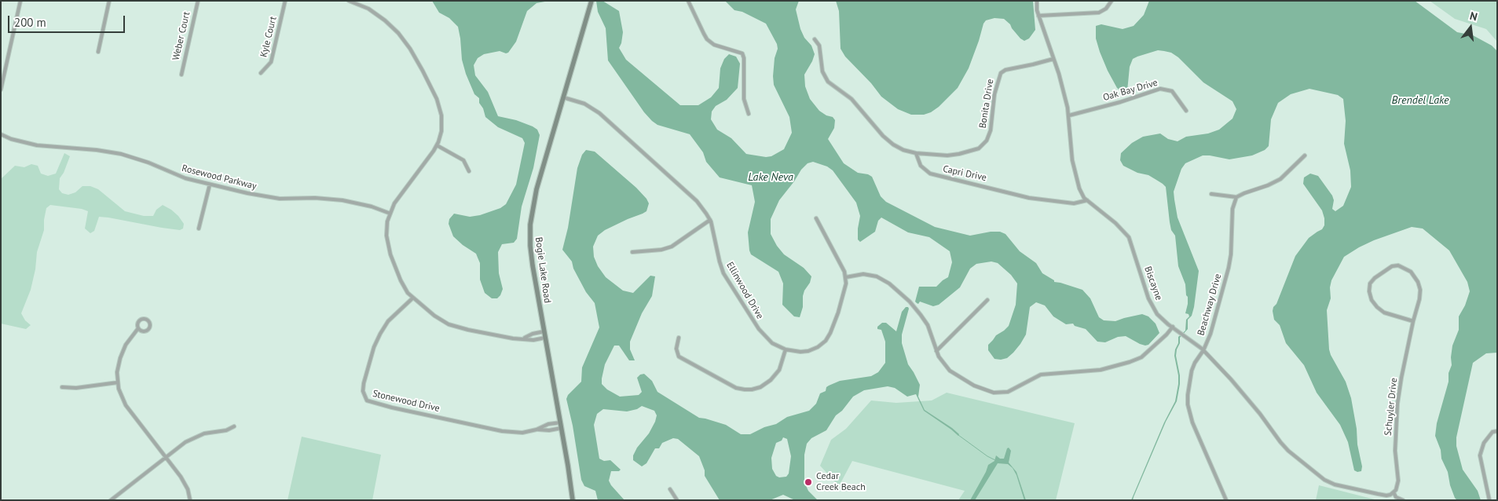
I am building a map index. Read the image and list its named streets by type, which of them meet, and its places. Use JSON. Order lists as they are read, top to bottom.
{
  "streets": {
    "main road": ["Bogie Lake Road"],
    "street": [
      "Weber Court",
      "Kyle Court",
      "Oak Bay Drive",
      "Bonita Drive",
      "Capri Drive",
      "Rosewood Parkway",
      "Biscayne",
      "Ellinwood Drive",
      "Beachway Drive",
      "Stonewood Drive",
      "Schuyler Drive"
    ]
  },
  "crossings": [
    ["Oak Bay Drive", "Biscayne"],
    ["Bonita Drive", "Capri Drive"],
    ["Bonita Drive", "Biscayne"],
    ["Capri Drive", "Biscayne"],
    ["Bogie Lake Road", "Ellinwood Drive"],
    ["Bogie Lake Road", "Stonewood Drive"],
    ["Biscayne", "Beachway Drive"],
    ["Biscayne", "Schuyler Drive"]
  ],
  "water": ["Brendel Lake", "Lake Neva"],
  "places": ["Cedar Creek Beach"],
  "scale_bar": "200 m",
  "north": "top"
}
